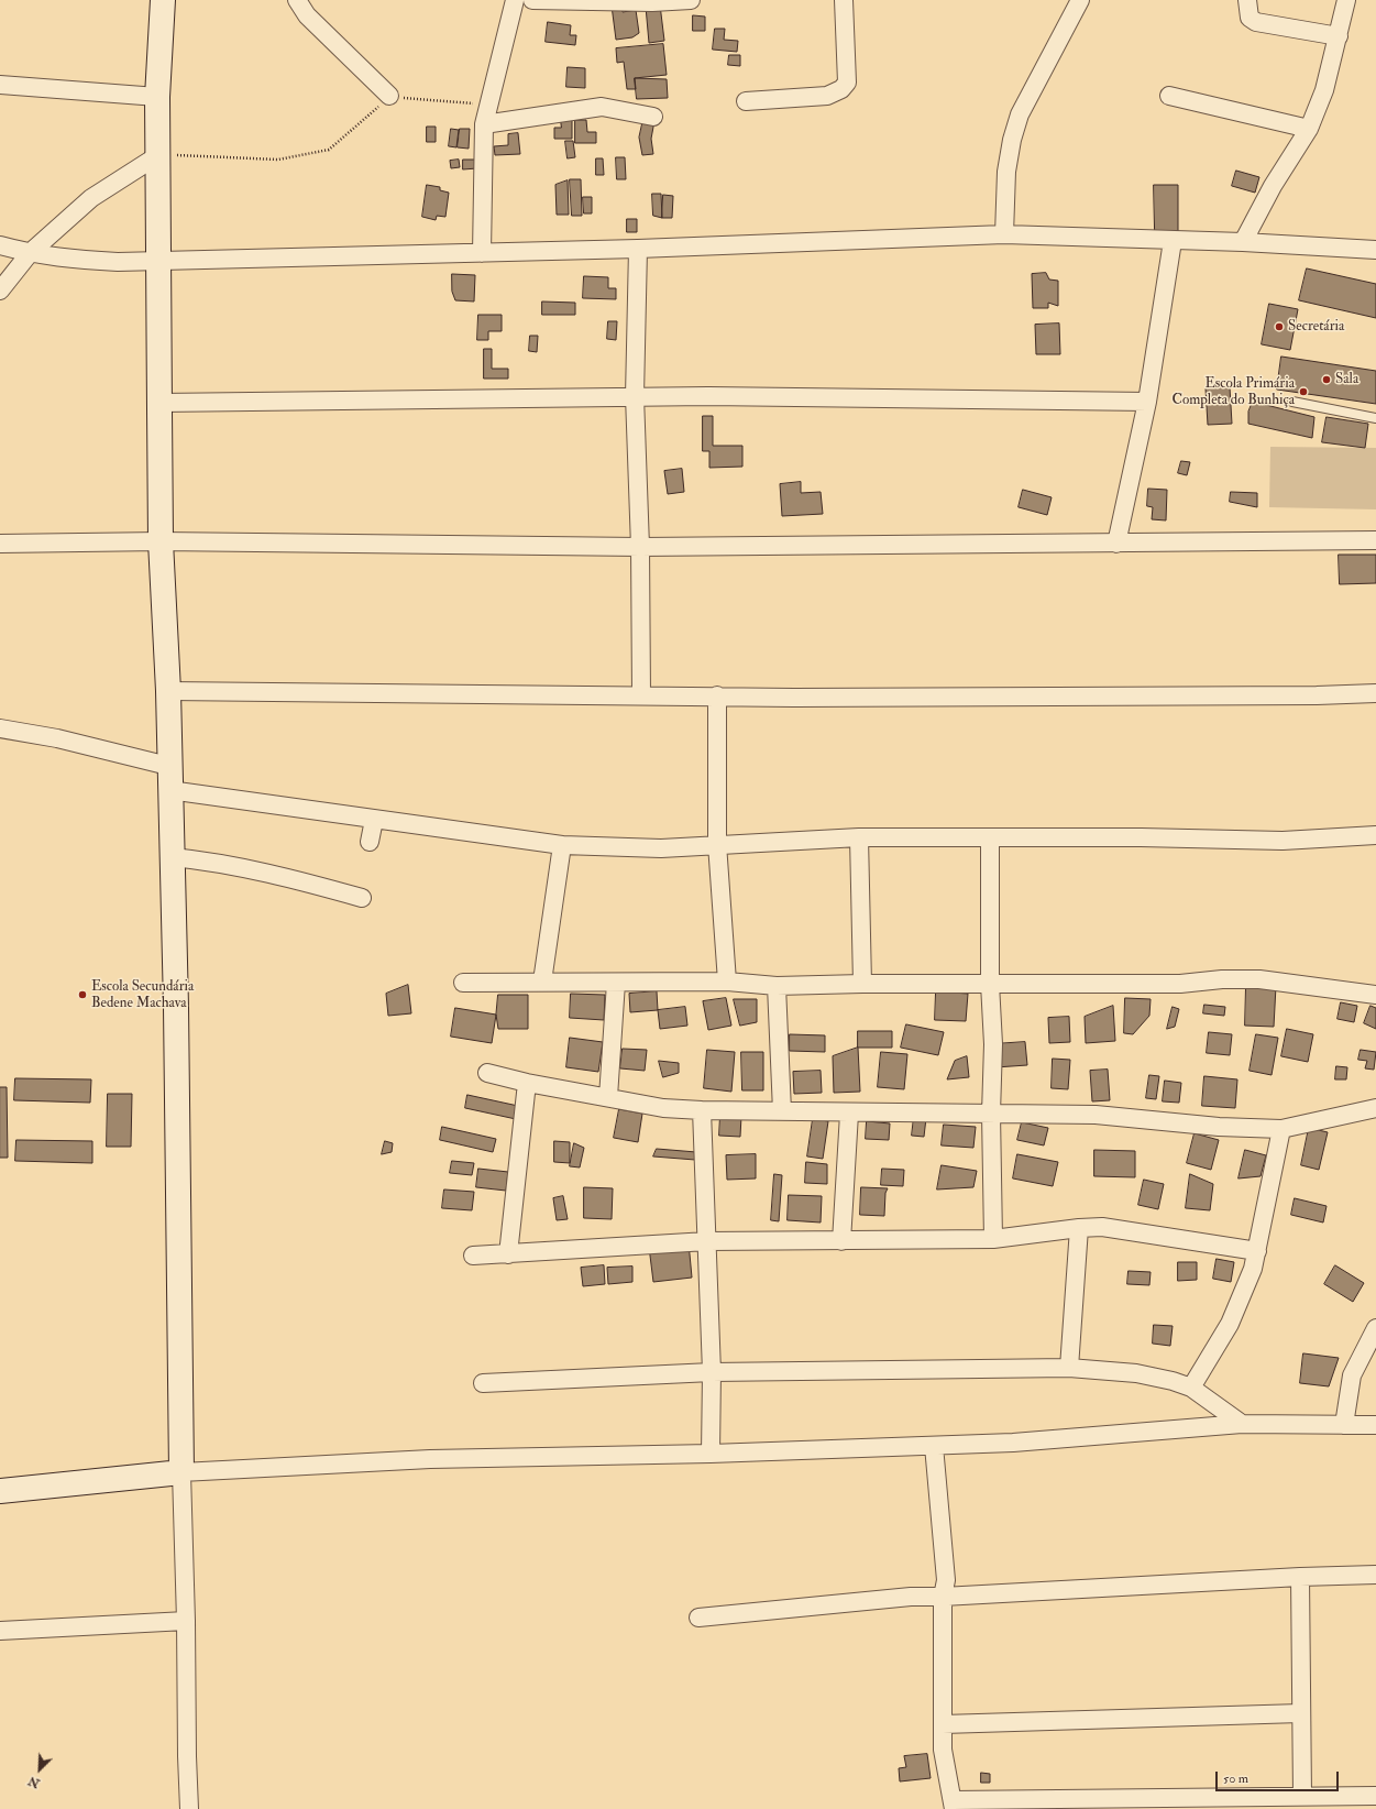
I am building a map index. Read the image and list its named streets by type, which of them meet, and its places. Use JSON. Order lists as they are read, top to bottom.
{
  "places": [
    "Secretária",
    "Sala",
    "Escola Primária Completa do Bunhiça",
    "Escola Secundária Bedene Machava"
  ],
  "scale_bar": "50 m",
  "north": "bottom left"
}
